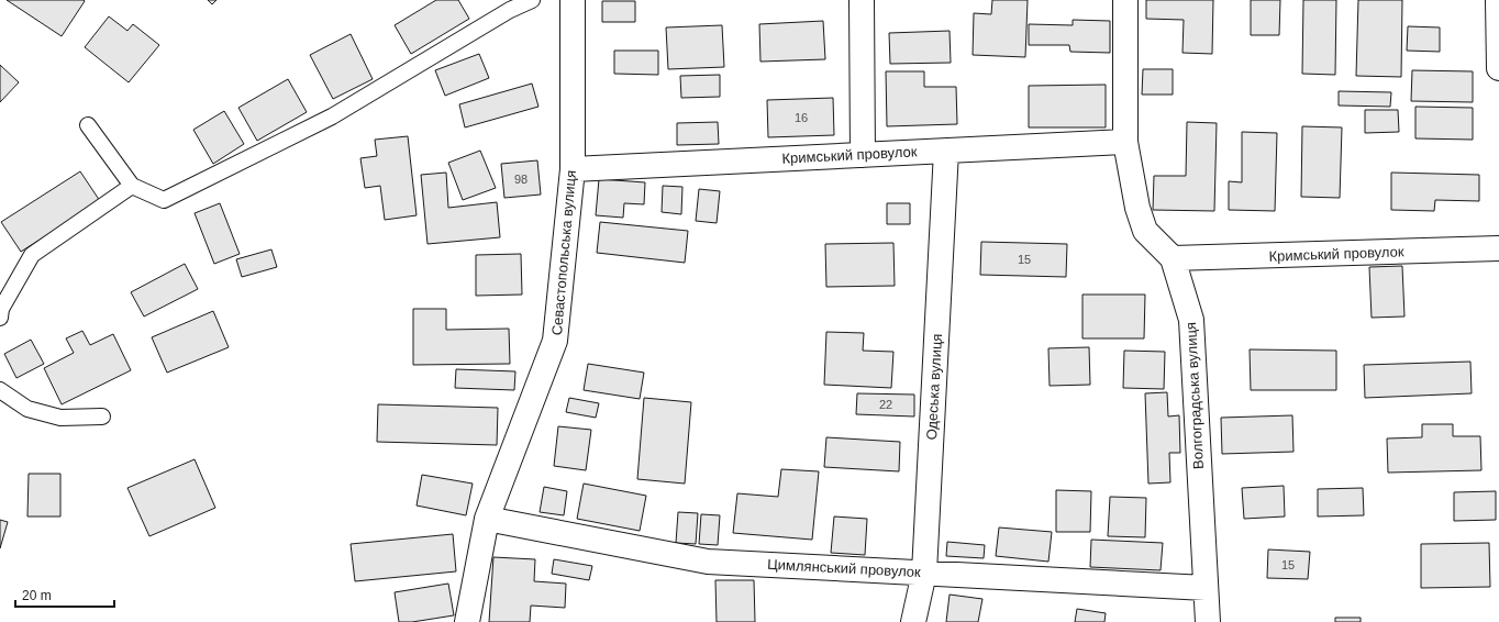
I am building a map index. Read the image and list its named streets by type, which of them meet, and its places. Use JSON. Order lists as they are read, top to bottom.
{
  "streets": {
    "street": [
      "Кримський провулок",
      "Севастопольська вулиця",
      "Одеська вулиця",
      "Волгоградська вулиця",
      "Цимлянський провулок"
    ]
  },
  "crossings": [
    ["Кримський провулок", "Севастопольська вулиця"],
    ["Кримський провулок", "Одеська вулиця"],
    ["Кримський провулок", "Волгоградська вулиця"],
    ["Севастопольська вулиця", "Цимлянський провулок"],
    ["Одеська вулиця", "Цимлянський провулок"],
    ["Волгоградська вулиця", "Цимлянський провулок"]
  ],
  "house_numbers": [
    "16",
    "98",
    "15",
    "22",
    "15"
  ],
  "scale_bar": "20 m"
}
